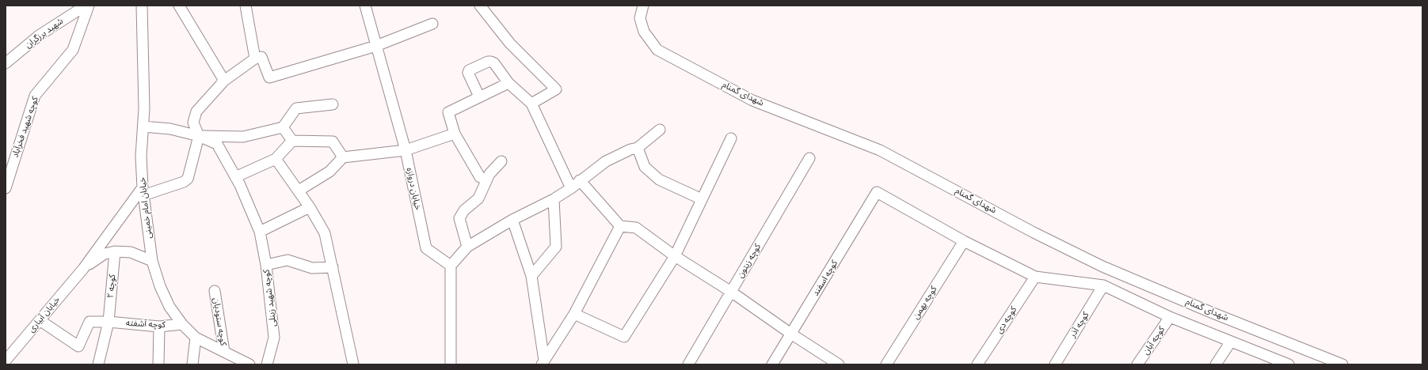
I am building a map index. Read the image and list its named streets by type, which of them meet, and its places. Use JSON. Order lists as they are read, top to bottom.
{
  "streets": {
    "street": [
      "شهید برزگران",
      "شهدای گمنام",
      "کوچه شهید فخرآباد",
      "خیابان دروازه",
      "خیابان امام خمینی",
      "کوچه زیتون",
      "کوچه اسفند",
      "کوچه ۲",
      "کوچه شهید زینلی",
      "کوچه بهمن",
      "خیابان آبیاری",
      "کوچه دی",
      "کوچه ستودیان",
      "کوچه آشفته",
      "کوچه آذر",
      "کوچه آبان"
    ]
  },
  "crossings": [
    ["خیابان امام خمینی", "کوچه ستودیان"],
    ["خیابان امام خمینی", "کوچه آشفته"],
    ["کوچه اسفند", "کوچه بهمن"],
    ["کوچه ۲", "کوچه آشفته"],
    ["خیابان آبیاری", "کوچه آشفته"]
  ]
}
